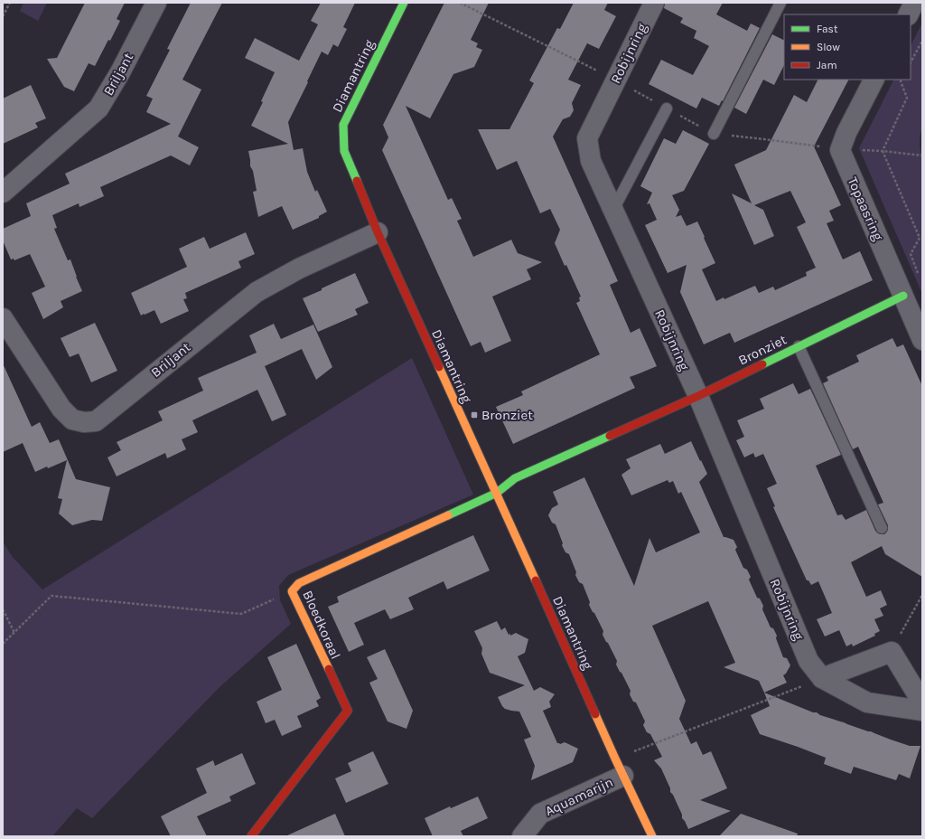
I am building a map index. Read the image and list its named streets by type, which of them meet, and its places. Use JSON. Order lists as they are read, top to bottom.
{
  "streets": {
    "street": [
      "Robijnring",
      "Briljant",
      "Diamantring",
      "Topaasring",
      "Bronziet",
      "Bloedkoraal",
      "Aquamarijn"
    ]
  },
  "crossings": [
    ["Robijnring", "Bronziet"],
    ["Briljant", "Diamantring"],
    ["Diamantring", "Bronziet"],
    ["Diamantring", "Bloedkoraal"],
    ["Diamantring", "Aquamarijn"],
    ["Topaasring", "Bronziet"],
    ["Bronziet", "Bloedkoraal"]
  ],
  "places": {
    "transit": ["Bronziet"]
  },
  "legend": ["Fast", "Slow", "Jam"]
}
